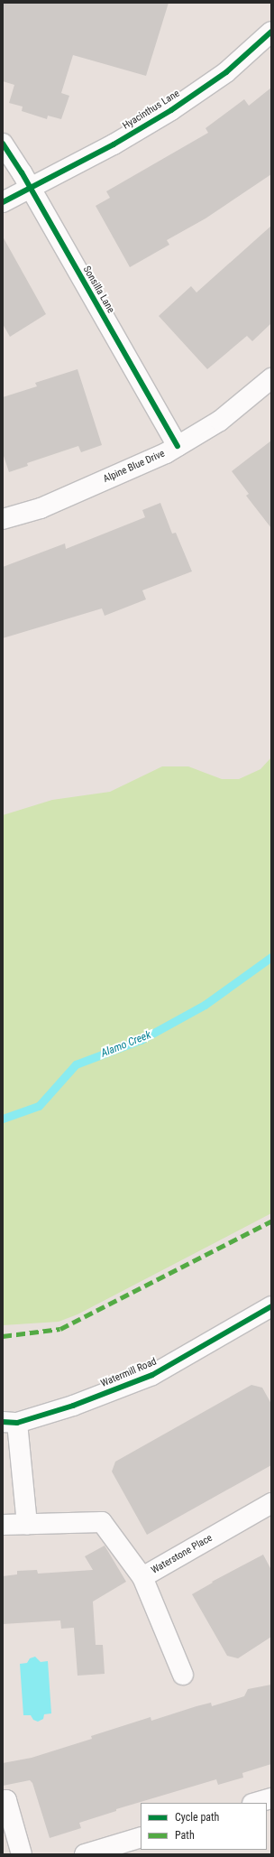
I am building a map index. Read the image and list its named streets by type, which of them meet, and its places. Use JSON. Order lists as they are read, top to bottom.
{
  "streets": {
    "street": [
      "Hyacinthus Lane",
      "Sonsilla Lane",
      "Alpine Blue Drive",
      "Watermill Road",
      "Waterstone Place"
    ]
  },
  "crossings": [
    ["Hyacinthus Lane", "Sonsilla Lane"],
    ["Sonsilla Lane", "Alpine Blue Drive"]
  ],
  "water": ["Alamo Creek"],
  "legend": ["Cycle path", "Path"]
}
